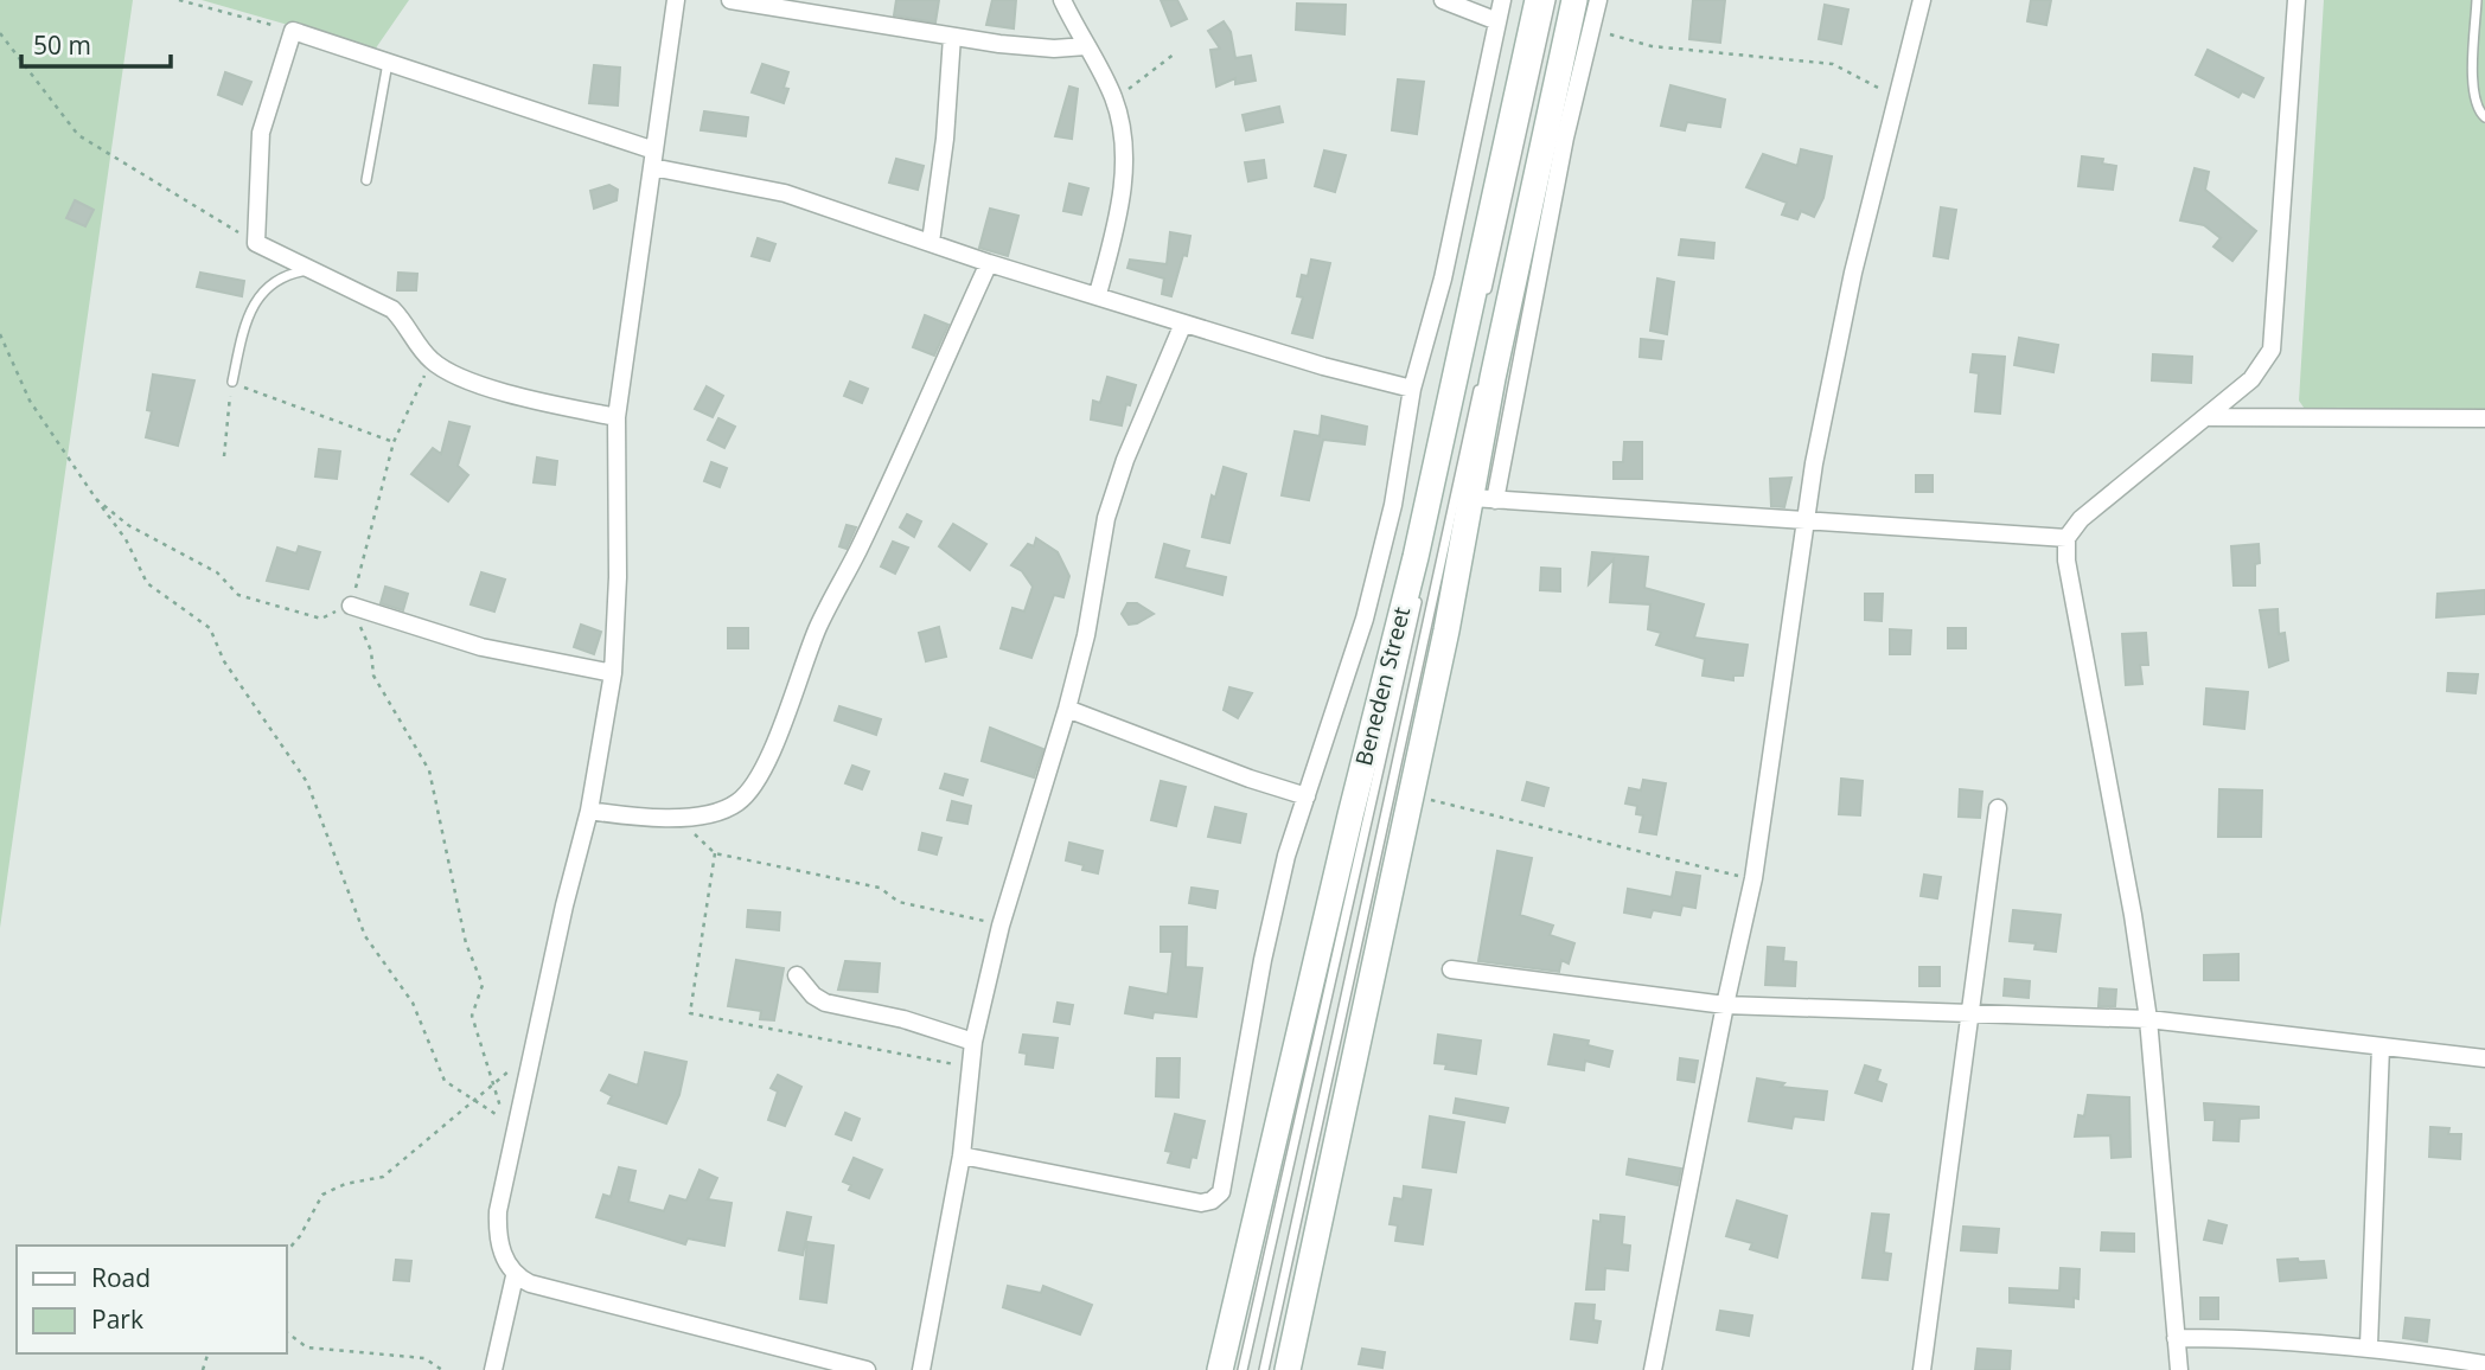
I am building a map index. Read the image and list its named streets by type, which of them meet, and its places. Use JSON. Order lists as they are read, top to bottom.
{
  "streets": {
    "main road": ["Beneden Street"]
  },
  "legend": ["Road", "Park"],
  "scale_bar": "50 m"
}
